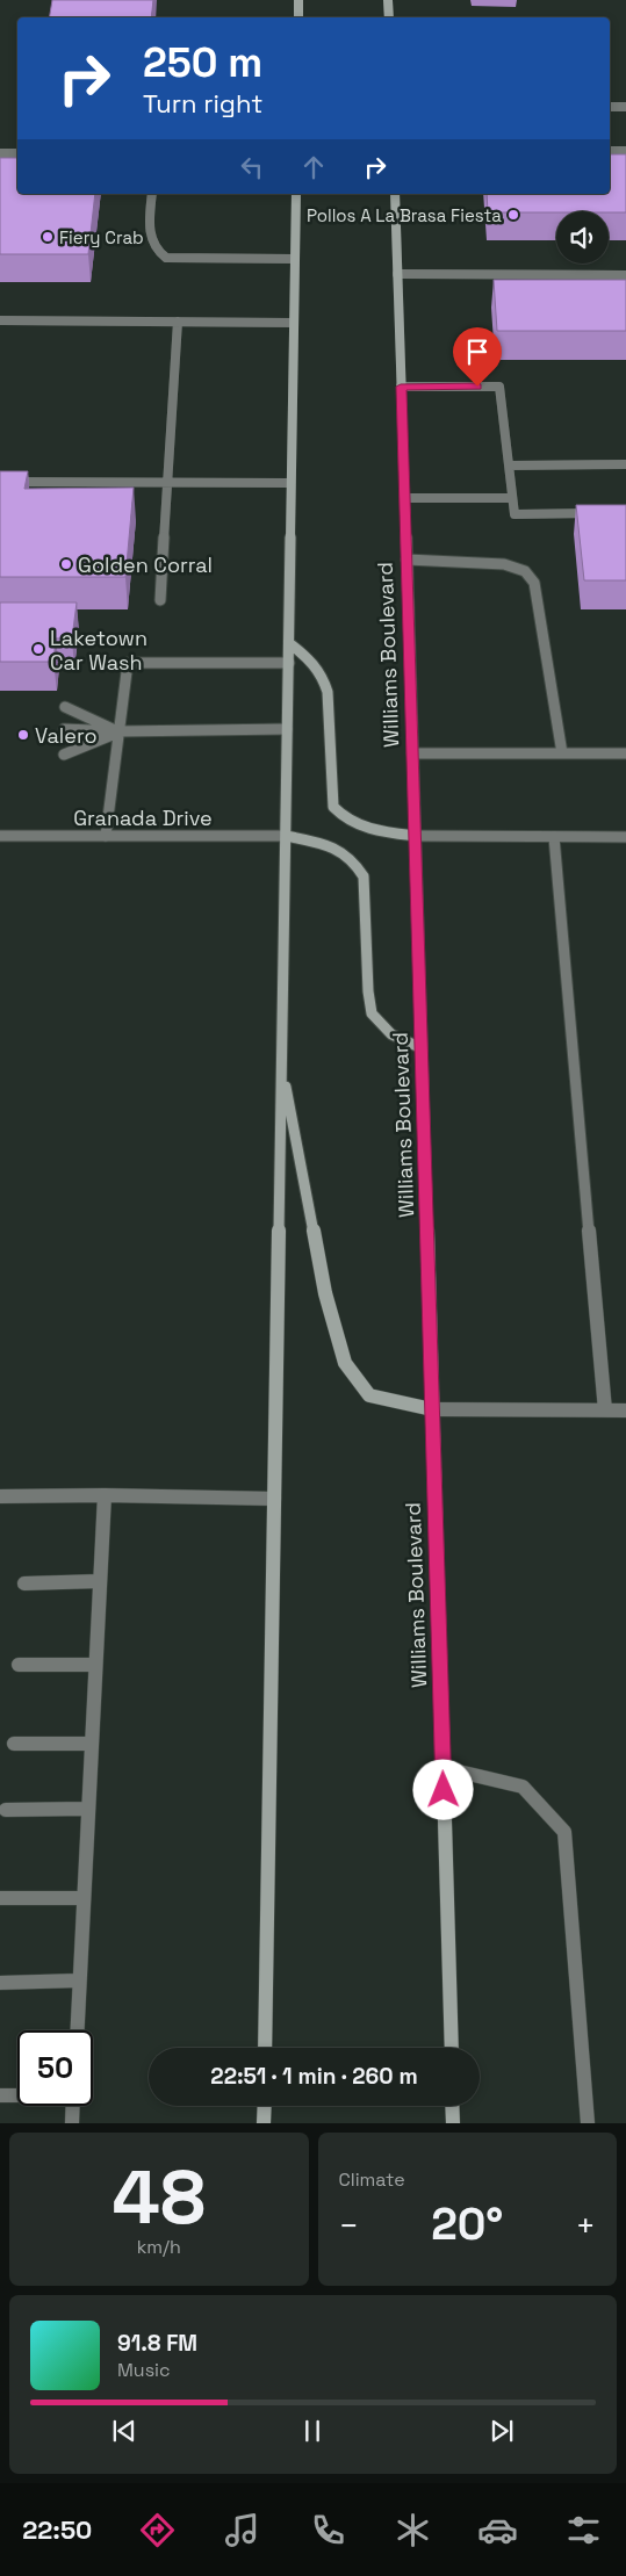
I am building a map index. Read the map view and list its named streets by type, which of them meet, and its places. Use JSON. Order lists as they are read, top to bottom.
{
  "streets": {
    "main road": ["Williams Boulevard"],
    "street": ["Granada Drive"]
  },
  "places": [
    "Pollos A La Brasa Fiesta",
    "Fiery Crab",
    "Golden Corral",
    "Laketown Car Wash",
    "Valero"
  ],
  "page": {
    "turn": ["250 m", "Turn right"],
    "limit": "50",
    "trip": "22:51 · 1 min · 260 m",
    "tile": [
      ["48", "km/h"],
      "Climate"
    ],
    "heat": ["−", "20°", "+"],
    "song": ["91.8 FM", "Music"],
    "tabs": "22:50"
  }
}
